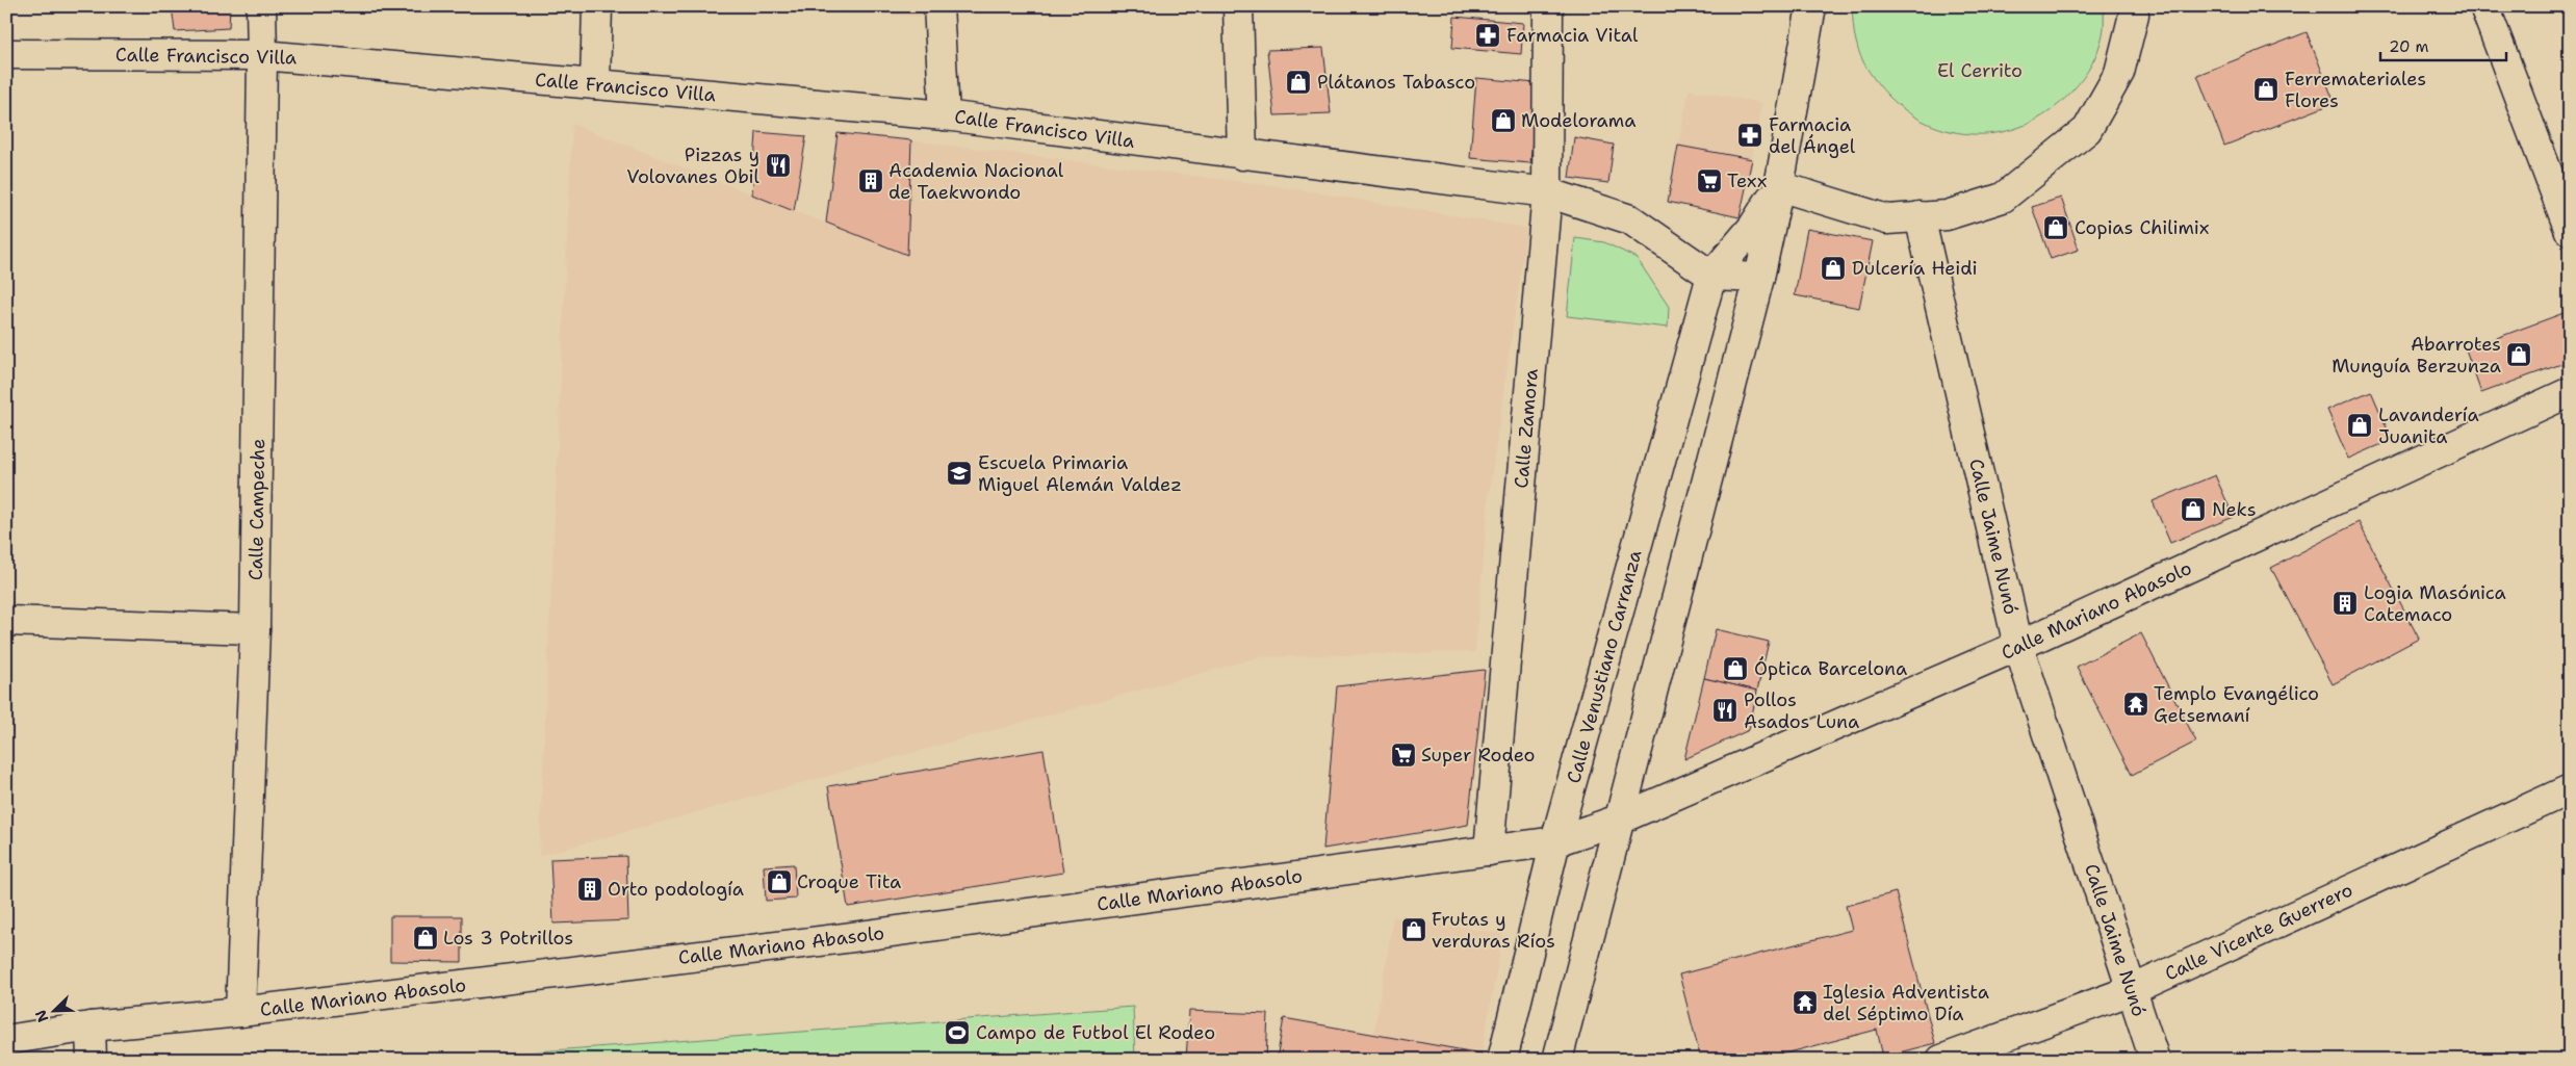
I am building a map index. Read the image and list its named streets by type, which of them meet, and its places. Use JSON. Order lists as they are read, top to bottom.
{
  "streets": {
    "street": [
      "Calle Francisco Villa",
      "Calle Zamora",
      "Calle Campeche",
      "Calle Jaime Nunó",
      "Calle Mariano Abasolo",
      "Calle Venustiano Carranza",
      "Calle Vicente Guerrero"
    ]
  },
  "crossings": [
    ["Calle Francisco Villa", "Calle Zamora"],
    ["Calle Francisco Villa", "Calle Campeche"],
    ["Calle Francisco Villa", "Calle Venustiano Carranza"],
    ["Calle Zamora", "Calle Mariano Abasolo"],
    ["Calle Campeche", "Calle Mariano Abasolo"],
    ["Calle Jaime Nunó", "Calle Mariano Abasolo"],
    ["Calle Jaime Nunó", "Calle Vicente Guerrero"],
    ["Calle Mariano Abasolo", "Calle Venustiano Carranza"]
  ],
  "parks": ["El Cerrito"],
  "places": {
    "pharmacy": ["Farmacia Vital", "Farmacia del Ángel"],
    "shop": [
      "Plátanos Tabasco",
      "Ferremateriales Flores",
      "Modelorama",
      "Copias Chilimix",
      "Dulcería Heidi",
      "Abarrotes Munguía Berzunza",
      "Lavandería Juanita",
      "Neks",
      "Óptica Barcelona",
      "Croque Tita",
      "Frutas y verduras Ríos",
      "Los 3 Potrillos"
    ],
    "restaurant": ["Pizzas y Volovanes Obil", "Pollos Asados Luna"],
    "building": ["Academia Nacional de Taekwondo", "Logia Masónica Catemaco", "Orto podología"],
    "supermarket": ["Texx", "Super Rodeo"],
    "school or university": ["Escuela Primaria Miguel Alemán Valdez"],
    "temple": ["Templo Evangélico Getsemaní", "Iglesia Adventista del Séptimo Día"],
    "sports": ["Campo de Futbol El Rodeo"]
  },
  "scale_bar": "20 m",
  "north": "bottom left"
}
